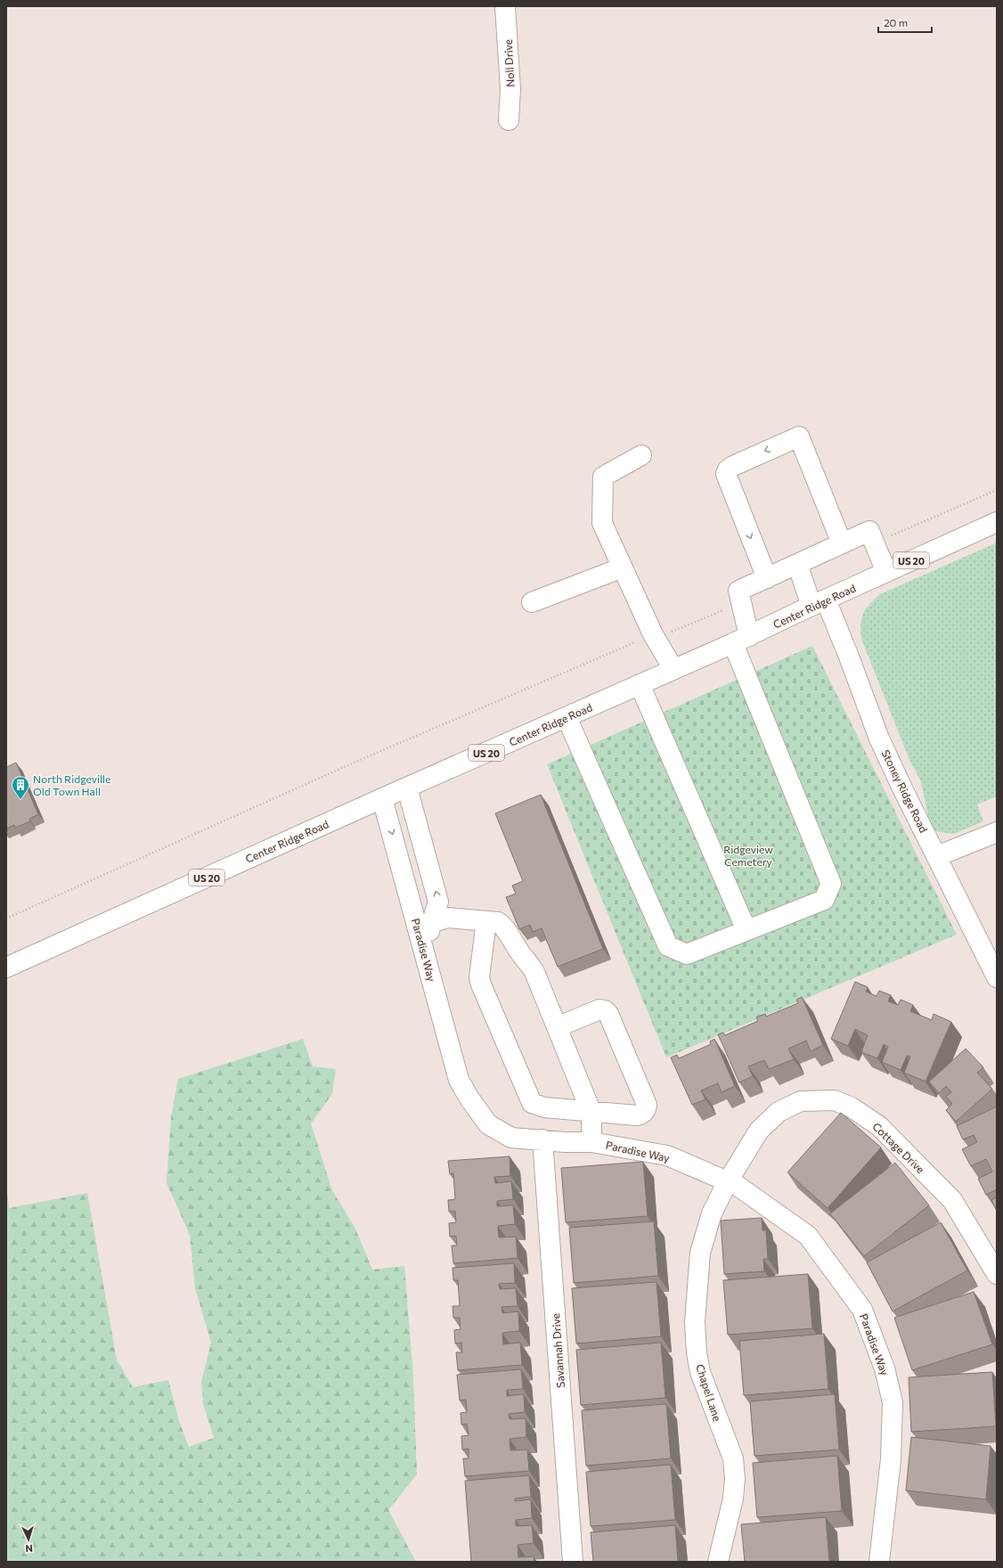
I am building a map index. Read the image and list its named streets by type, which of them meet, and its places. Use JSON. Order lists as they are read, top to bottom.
{
  "streets": {
    "street": [
      "Noll Drive",
      "US 20",
      "Center Ridge Road",
      "Stoney Ridge Road",
      "Paradise Way",
      "Cottage Drive",
      "Savannah Drive",
      "Chapel Lane"
    ]
  },
  "crossings": [
    ["Center Ridge Road", "Stoney Ridge Road"],
    ["Center Ridge Road", "Paradise Way"],
    ["Paradise Way", "Cottage Drive"],
    ["Paradise Way", "Savannah Drive"],
    ["Paradise Way", "Chapel Lane"],
    ["Cottage Drive", "Chapel Lane"]
  ],
  "parks": ["Ridgeview Cemetery"],
  "places": {
    "building": ["North Ridgeville Old Town Hall"]
  },
  "scale_bar": "20 m",
  "north": "bottom"
}
